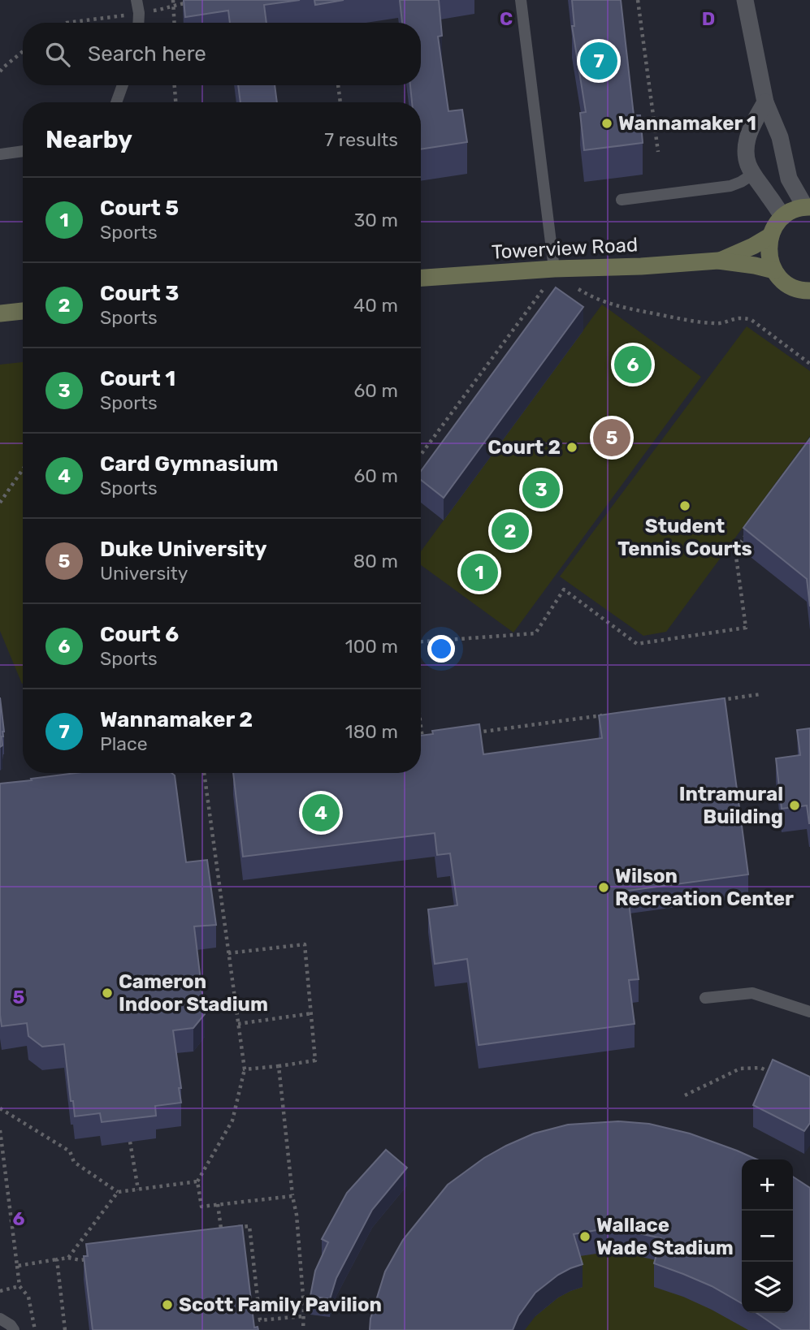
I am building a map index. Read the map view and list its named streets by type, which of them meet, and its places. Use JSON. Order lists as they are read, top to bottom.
{
  "streets": {
    "street": ["Towerview Road"]
  },
  "places": [
    "Wannamaker 1",
    "Court 2",
    "Student Tennis Courts",
    "Intramural Building",
    "Wilson Recreation Center",
    "Cameron Indoor Stadium",
    "Wallace Wade Stadium",
    "Scott Family Pavilion"
  ],
  "page": {
    "search": "Search here",
    "pins": [
      "7",
      "6",
      "5",
      "3",
      "2",
      "1",
      "4"
    ],
    "heading": ["Nearby", "7 results"],
    "list": [
      {
        "mark": "1",
        "name": "Court 5",
        "note": "Sports",
        "value": "30 m"
      },
      {
        "mark": "2",
        "name": "Court 3",
        "note": "Sports",
        "value": "40 m"
      },
      {
        "mark": "3",
        "name": "Court 1",
        "note": "Sports",
        "value": "60 m"
      },
      {
        "mark": "4",
        "name": "Card Gymnasium",
        "note": "Sports",
        "value": "60 m"
      },
      {
        "mark": "5",
        "name": "Duke University",
        "note": "University",
        "value": "80 m"
      },
      {
        "mark": "6",
        "name": "Court 6",
        "note": "Sports",
        "value": "100 m"
      },
      {
        "mark": "7",
        "name": "Wannamaker 2",
        "note": "Place",
        "value": "180 m"
      }
    ],
    "map_buttons": ["+", "−"]
  },
  "grid": {
    "columns": ["C", "D"],
    "rows": ["5", "6"]
  }
}
